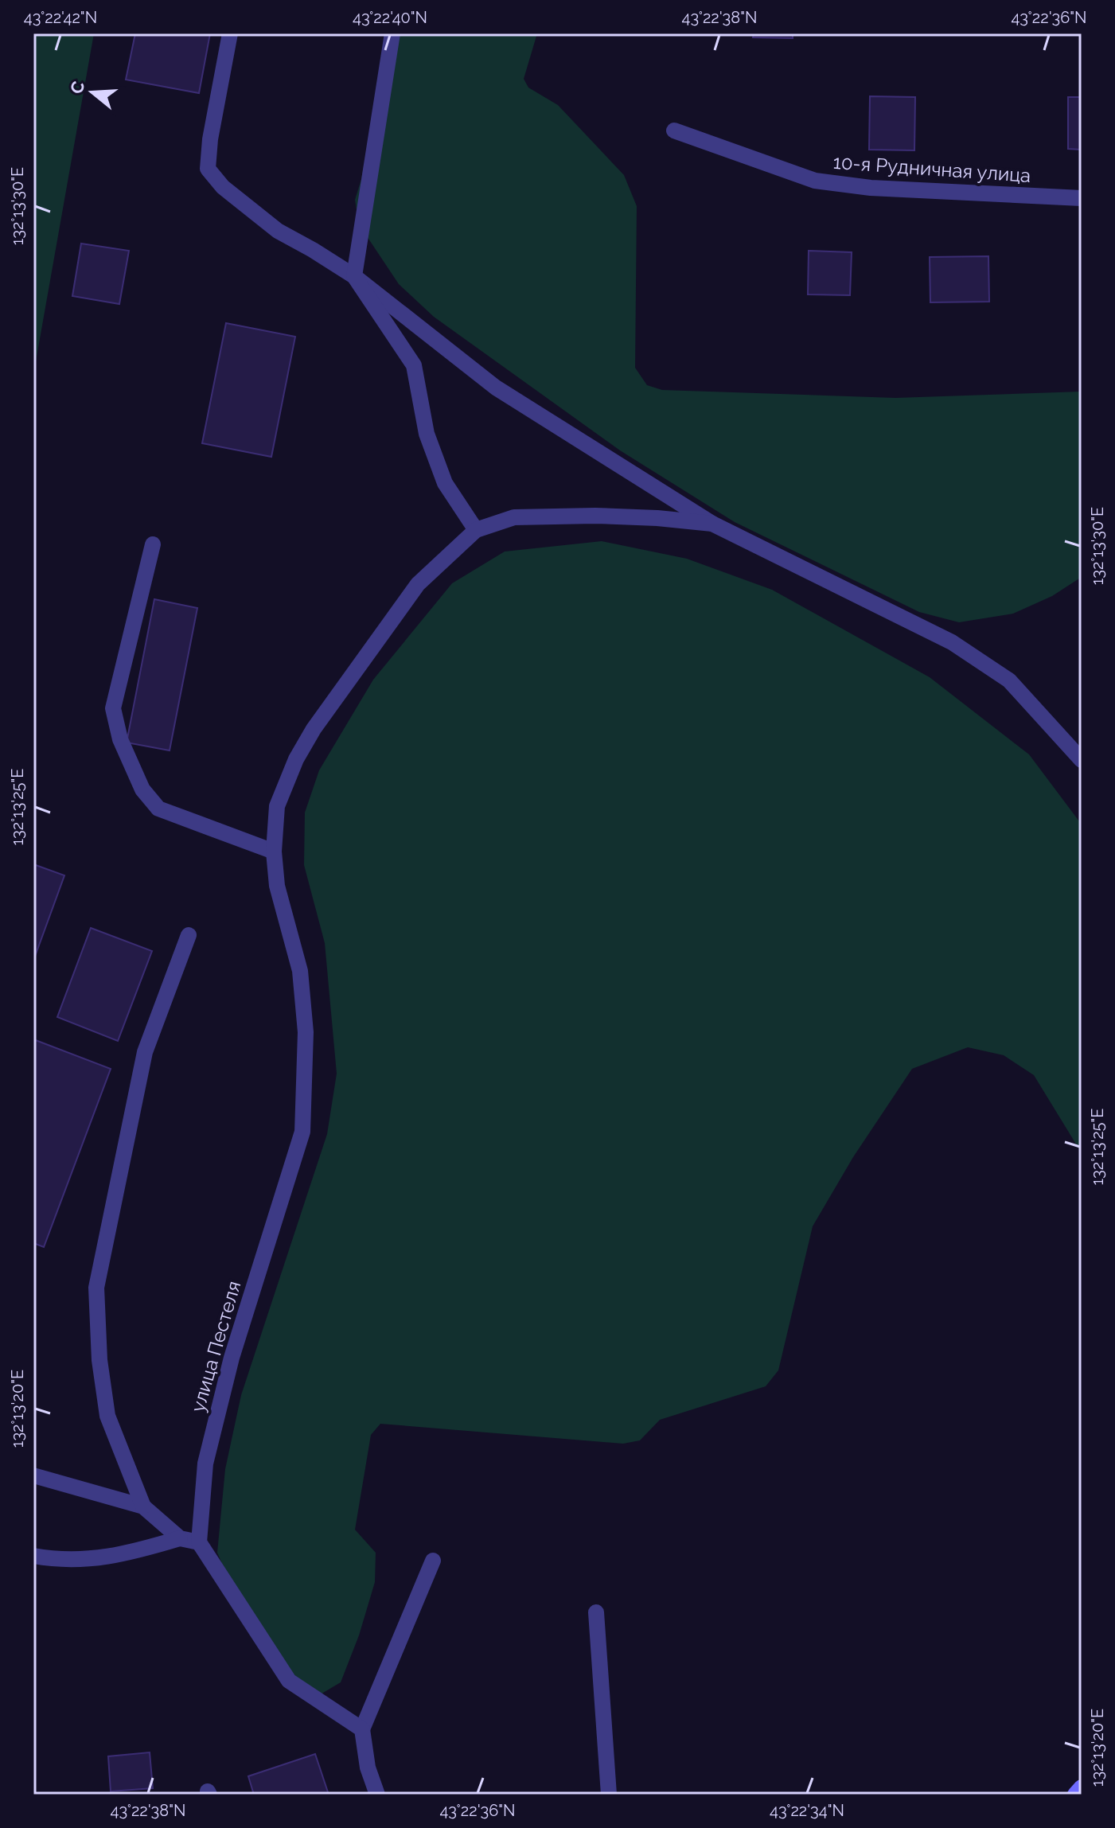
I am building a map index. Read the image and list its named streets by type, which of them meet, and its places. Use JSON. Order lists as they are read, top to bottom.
{
  "streets": {
    "street": ["10-я Рудничная улица", "улица Пестеля"]
  },
  "north": "left",
  "coordinates": [
    "43°22'42\"N",
    "43°22'40\"N",
    "43°22'38\"N",
    "43°22'36\"N",
    "132°13'30\"E",
    "132°13'25\"E",
    "132°13'20\"E",
    "43°22'34\"N"
  ]
}
